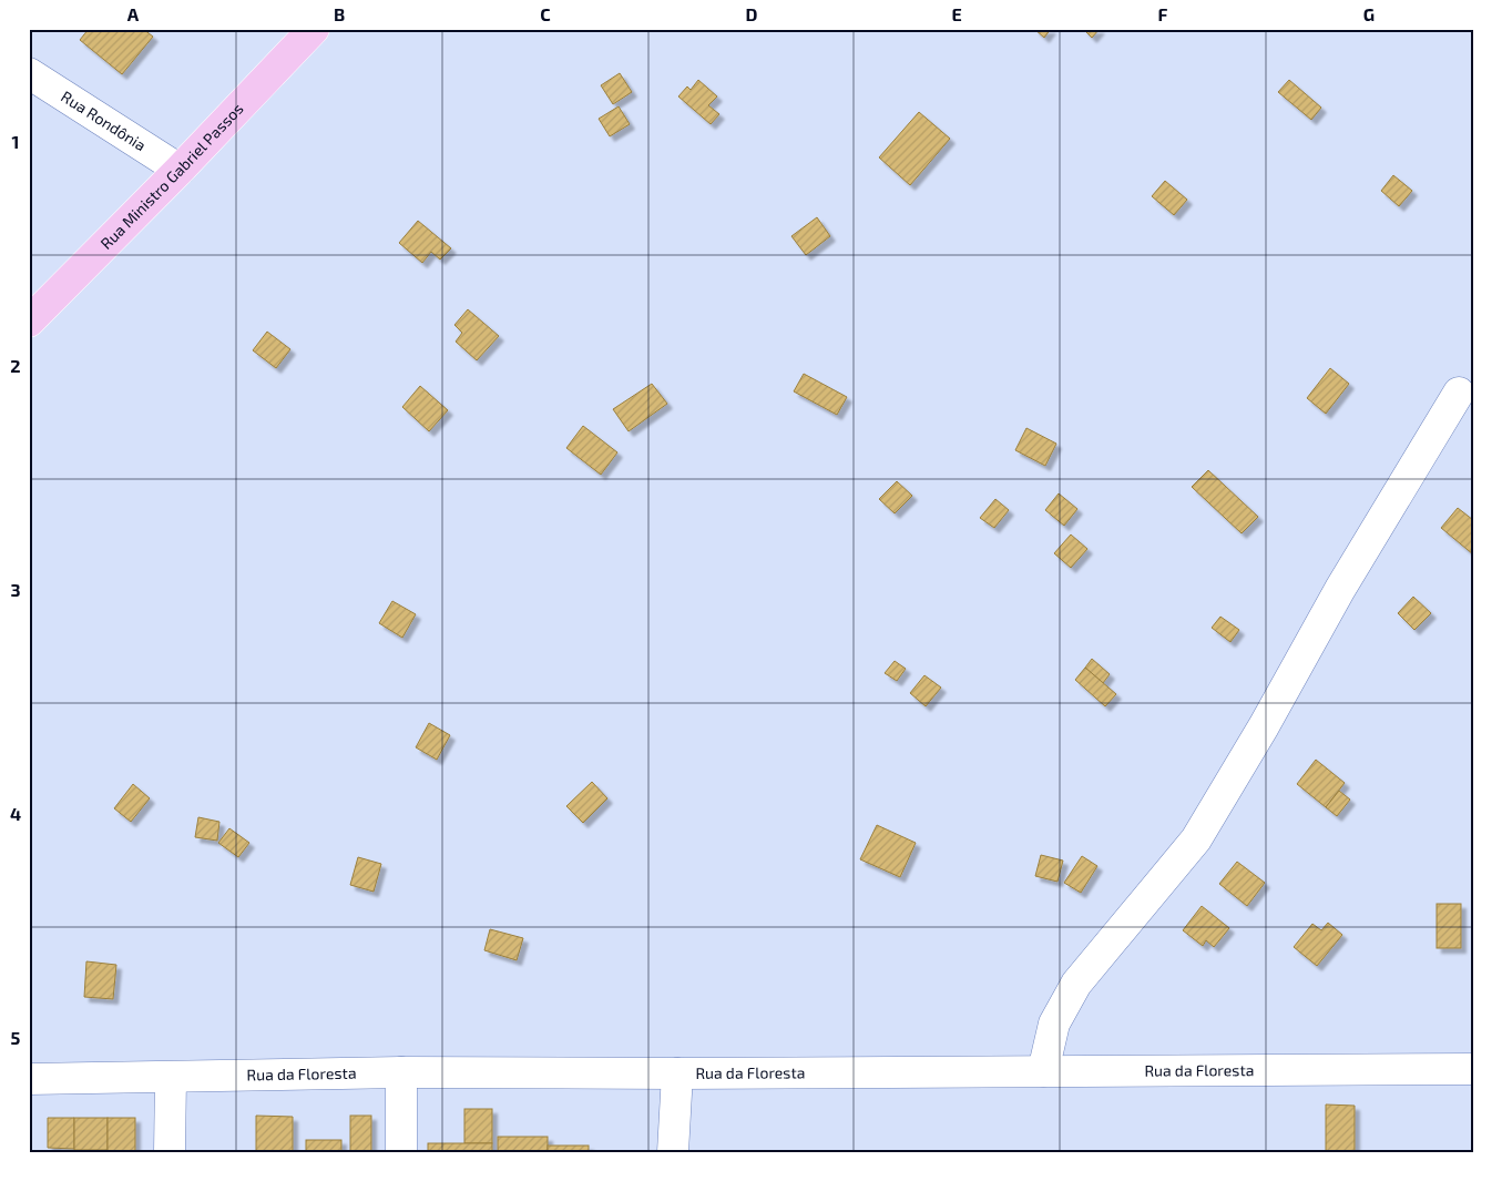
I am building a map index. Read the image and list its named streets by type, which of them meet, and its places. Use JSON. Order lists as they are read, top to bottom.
{
  "streets": {
    "main road": ["Rua Ministro Gabriel Passos"],
    "street": ["Rua Rondônia", "Rua da Floresta"]
  },
  "crossings": [
    ["Rua Rondônia", "Rua Ministro Gabriel Passos"]
  ],
  "grid": {
    "columns": [
      "A",
      "B",
      "C",
      "D",
      "E",
      "F",
      "G"
    ],
    "rows": [
      "1",
      "2",
      "3",
      "4",
      "5"
    ]
  }
}
